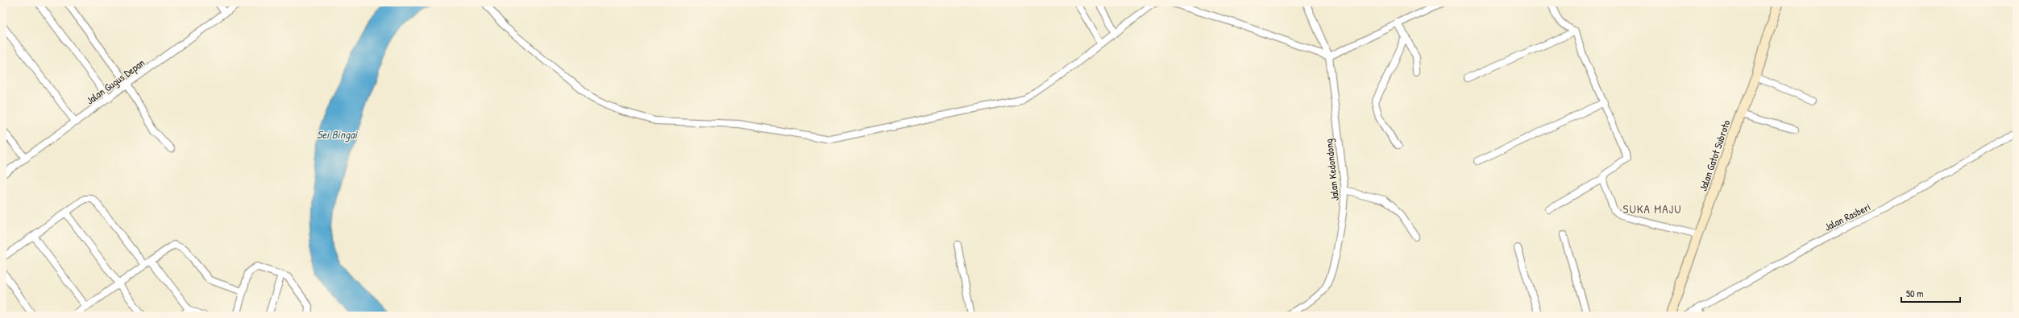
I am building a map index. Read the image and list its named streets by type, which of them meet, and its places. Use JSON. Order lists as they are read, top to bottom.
{
  "streets": {
    "main road": ["Jalan Gatot Subroto"],
    "street": ["Jalan Gugus Depan", "Jalan Kedondong", "Jalan Rasberi"]
  },
  "districts": ["SUKA MAJU"],
  "water": ["Sei Bingai"],
  "scale_bar": "50 m"
}
